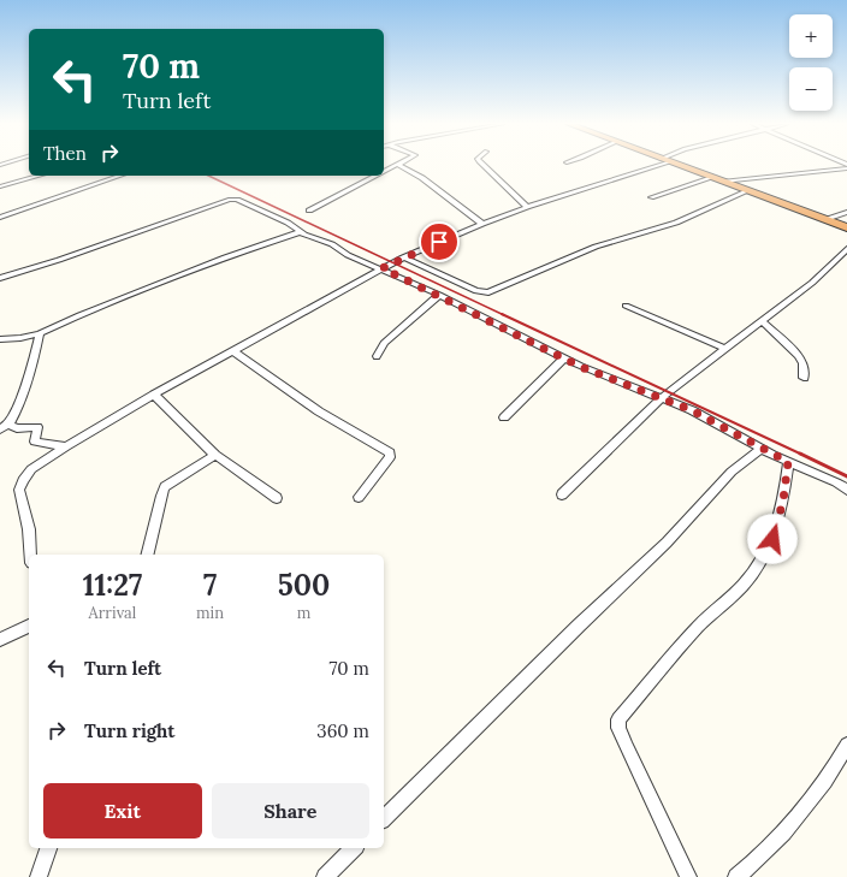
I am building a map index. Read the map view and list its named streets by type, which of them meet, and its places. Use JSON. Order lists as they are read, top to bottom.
{
  "page": {
    "map_buttons": ["+", "−"],
    "turn": ["70 m", "Turn left"],
    "then": "Then",
    "eta": [
      "11:27",
      "Arrival",
      "7",
      "min",
      "500",
      "m"
    ],
    "list": [
      {
        "name": "Turn left",
        "value": "70 m"
      },
      {
        "name": "Turn right",
        "value": "360 m"
      }
    ],
    "buttons": ["Exit", "Share"]
  }
}
